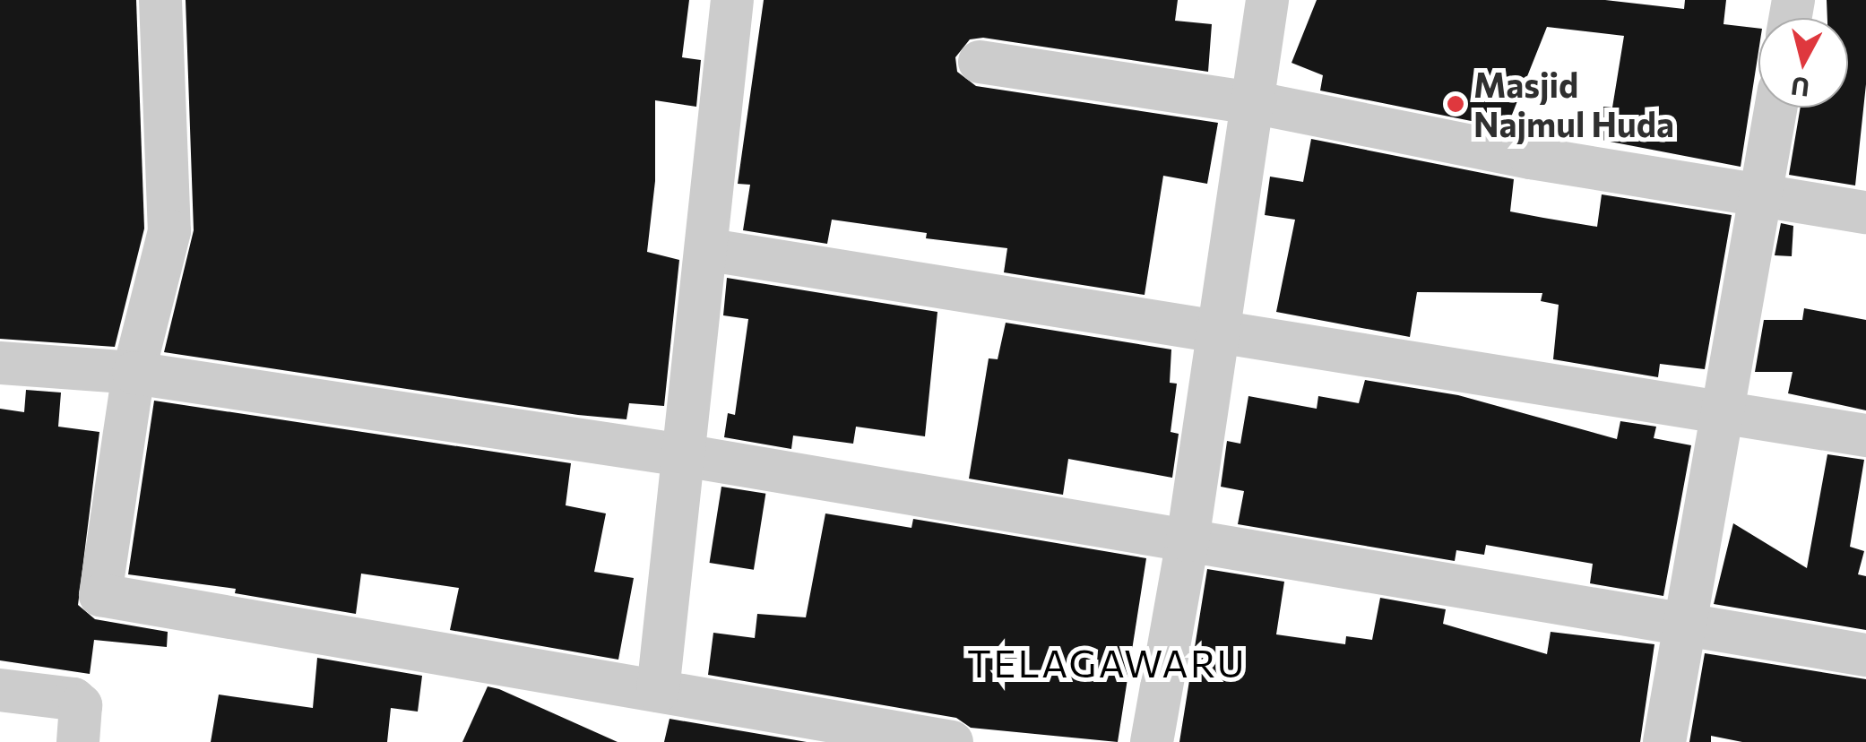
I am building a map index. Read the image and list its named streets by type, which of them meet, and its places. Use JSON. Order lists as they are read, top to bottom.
{
  "districts": ["TELAGAWARU"],
  "places": ["Masjid Najmul Huda"],
  "north": "bottom"
}
